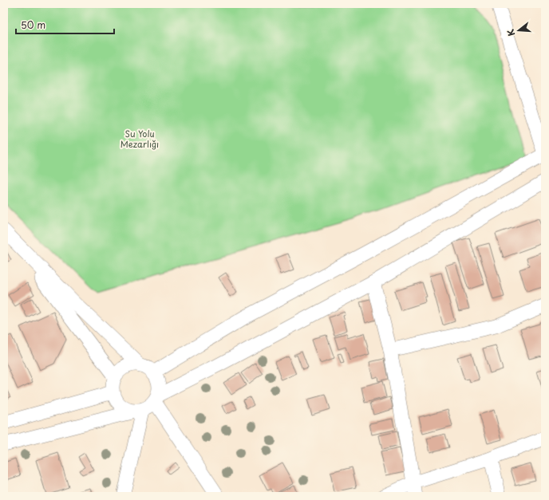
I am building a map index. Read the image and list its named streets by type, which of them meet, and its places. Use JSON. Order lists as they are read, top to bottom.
{
  "parks": ["Su Yolu Mezarlığı"],
  "scale_bar": "50 m",
  "north": "left"
}
